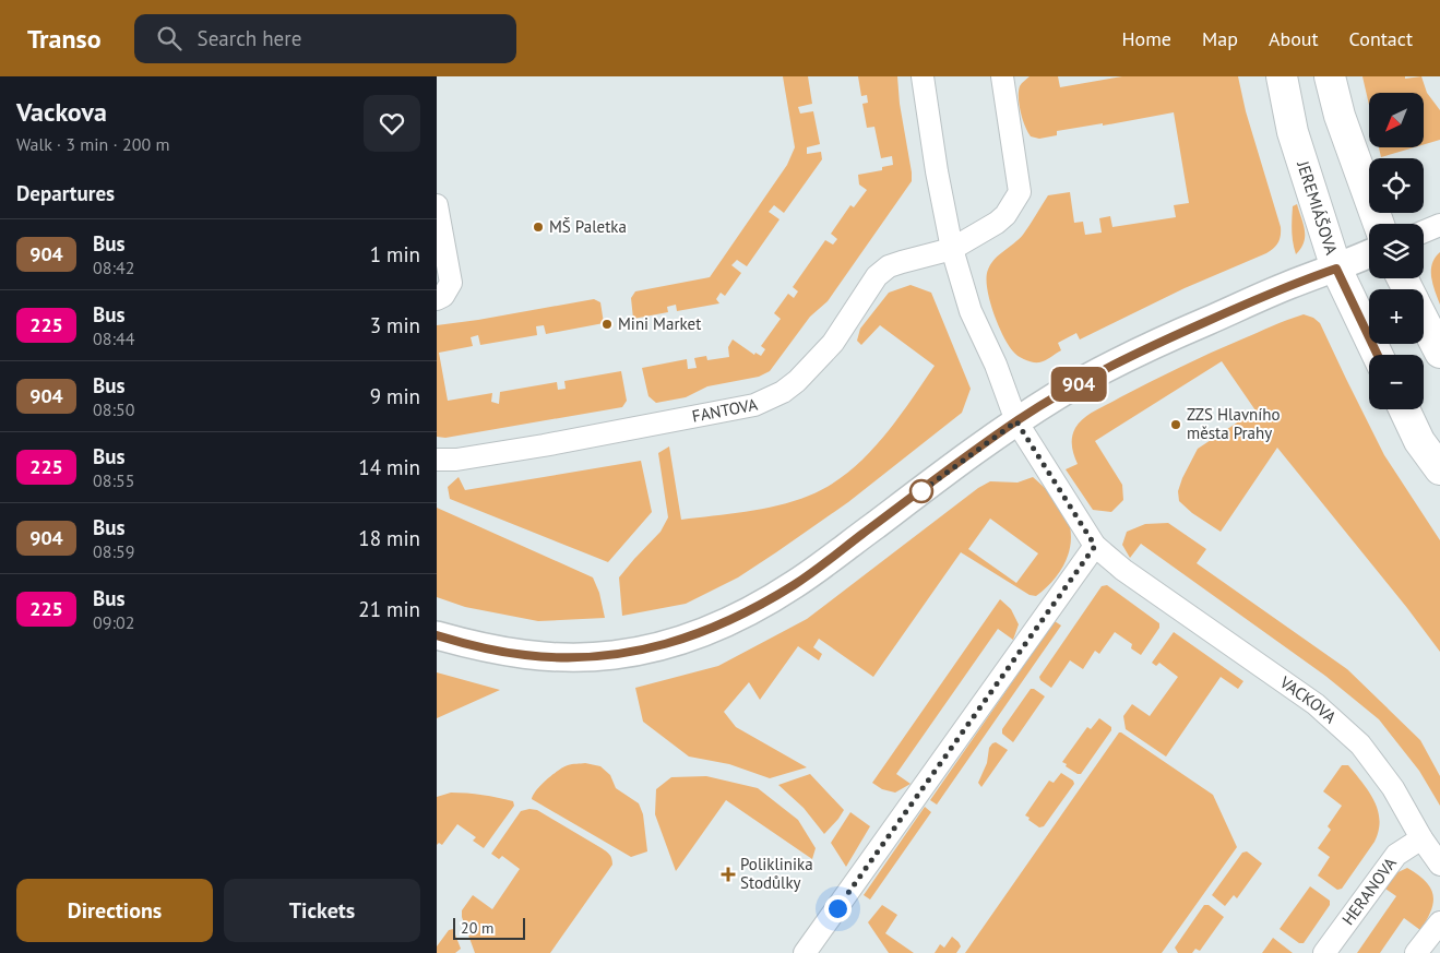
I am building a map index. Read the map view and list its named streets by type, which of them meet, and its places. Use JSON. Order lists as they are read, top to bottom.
{
  "streets": {
    "main road": ["JEREMIÁŠOVA"],
    "street": ["FANTOVA", "VACKOVA", "HERANOVA"]
  },
  "crossings": [
    ["VACKOVA", "HERANOVA"]
  ],
  "places": {
    "other": ["MŠ Paletka", "Mini Market", "ZZS Hlavního města Prahy"],
    "health": ["Poliklinika Stodůlky"]
  },
  "lines": ["bus line 904"],
  "scale_bar": "20 m",
  "north": "bottom left",
  "page": {
    "header": "Transo",
    "search": "Search here",
    "nav": [
      "Home",
      "Map",
      "About",
      "Contact"
    ],
    "heading": [
      ["Vackova", "Walk · 3 min · 200 m"],
      "Departures"
    ],
    "on_map": "904",
    "map_buttons": ["+", "−"],
    "list": [
      {
        "mark": "904",
        "name": "Bus",
        "note": "08:42",
        "value": "1 min"
      },
      {
        "mark": "225",
        "name": "Bus",
        "note": "08:44",
        "value": "3 min"
      },
      {
        "mark": "904",
        "name": "Bus",
        "note": "08:50",
        "value": "9 min"
      },
      {
        "mark": "225",
        "name": "Bus",
        "note": "08:55",
        "value": "14 min"
      },
      {
        "mark": "904",
        "name": "Bus",
        "note": "08:59",
        "value": "18 min"
      },
      {
        "mark": "225",
        "name": "Bus",
        "note": "09:02",
        "value": "21 min"
      }
    ],
    "buttons": ["Directions", "Tickets"],
    "scale": "20 m"
  }
}
